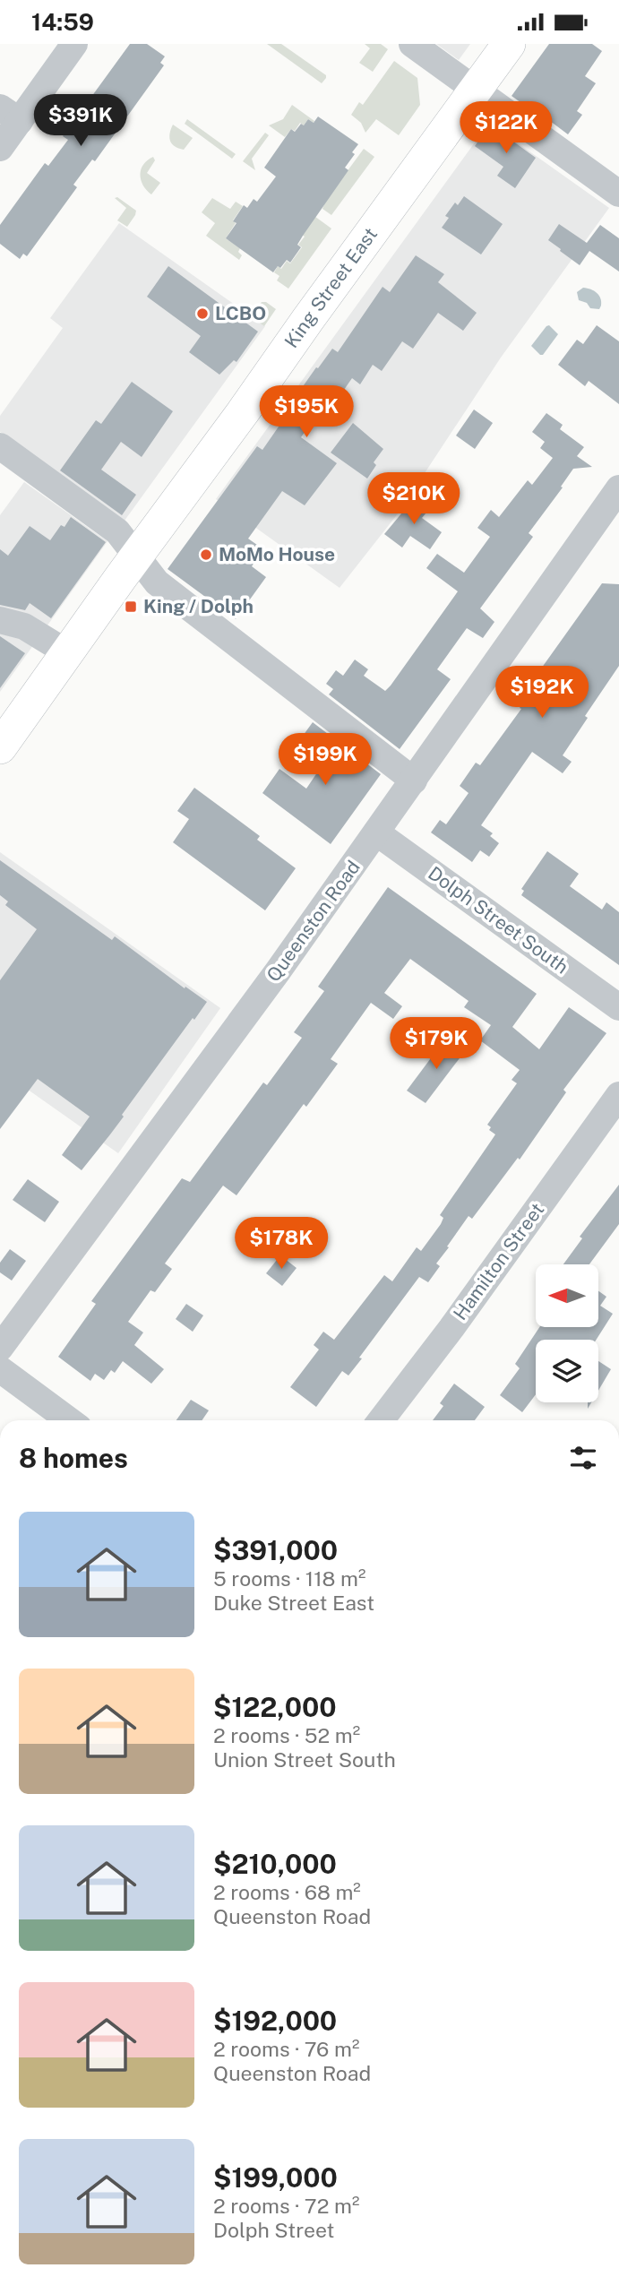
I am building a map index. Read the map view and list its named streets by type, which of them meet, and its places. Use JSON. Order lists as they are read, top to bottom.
{
  "streets": {
    "main road": ["King Street East"],
    "street": ["Dolph Street South", "Queenston Road", "Hamilton Street"]
  },
  "crossings": [
    ["Dolph Street South", "Queenston Road"]
  ],
  "places": {
    "other": ["LCBO", "MoMo House"],
    "transit": ["King / Dolph"]
  },
  "north": "left",
  "page": {
    "status": "14:59",
    "price": [
      "$391K",
      "$122K",
      "$195K",
      "$210K",
      "$192K",
      "$199K",
      "$179K",
      "$178K"
    ],
    "heading": "8 homes",
    "list": [
      {
        "name": "$391,000",
        "note": "5 rooms · 118 m² · Duke Street East"
      },
      {
        "name": "$122,000",
        "note": "2 rooms · 52 m² · Union Street South"
      },
      {
        "name": "$210,000",
        "note": "2 rooms · 68 m² · Queenston Road"
      },
      {
        "name": "$192,000",
        "note": "2 rooms · 76 m² · Queenston Road"
      },
      {
        "name": "$199,000",
        "note": "2 rooms · 72 m² · Dolph Street"
      }
    ]
  }
}
